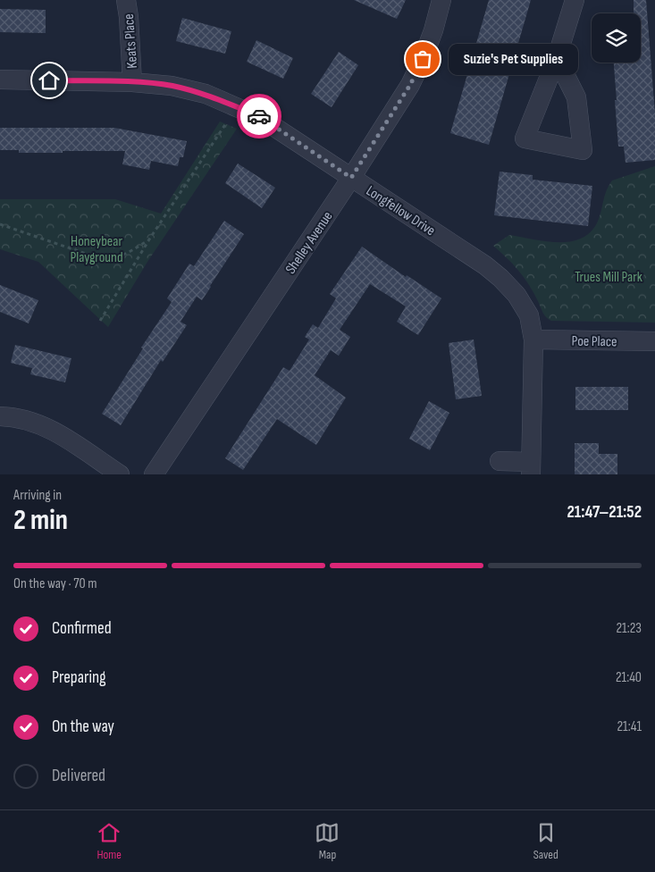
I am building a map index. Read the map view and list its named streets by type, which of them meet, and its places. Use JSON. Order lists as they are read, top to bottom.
{
  "streets": {
    "street": [
      "Keats Place",
      "Longfellow Drive",
      "Shelley Avenue",
      "Poe Place"
    ]
  },
  "crossings": [
    ["Keats Place", "Longfellow Drive"],
    ["Longfellow Drive", "Shelley Avenue"],
    ["Longfellow Drive", "Poe Place"]
  ],
  "parks": ["Honeybear Playground", "Trues Mill Park"],
  "places": ["Suzie's Pet Supplies"],
  "page": {
    "bubble": "Suzie's Pet Supplies",
    "heading": ["2 min", "Arriving in", "21:47–21:52"],
    "bar": "On the way · 70 m",
    "list": [
      ["Confirmed", "21:23"],
      ["Preparing", "21:40"],
      ["On the way", "21:41"],
      "Delivered"
    ],
    "tabs": ["Home", "Map", "Saved"]
  }
}
